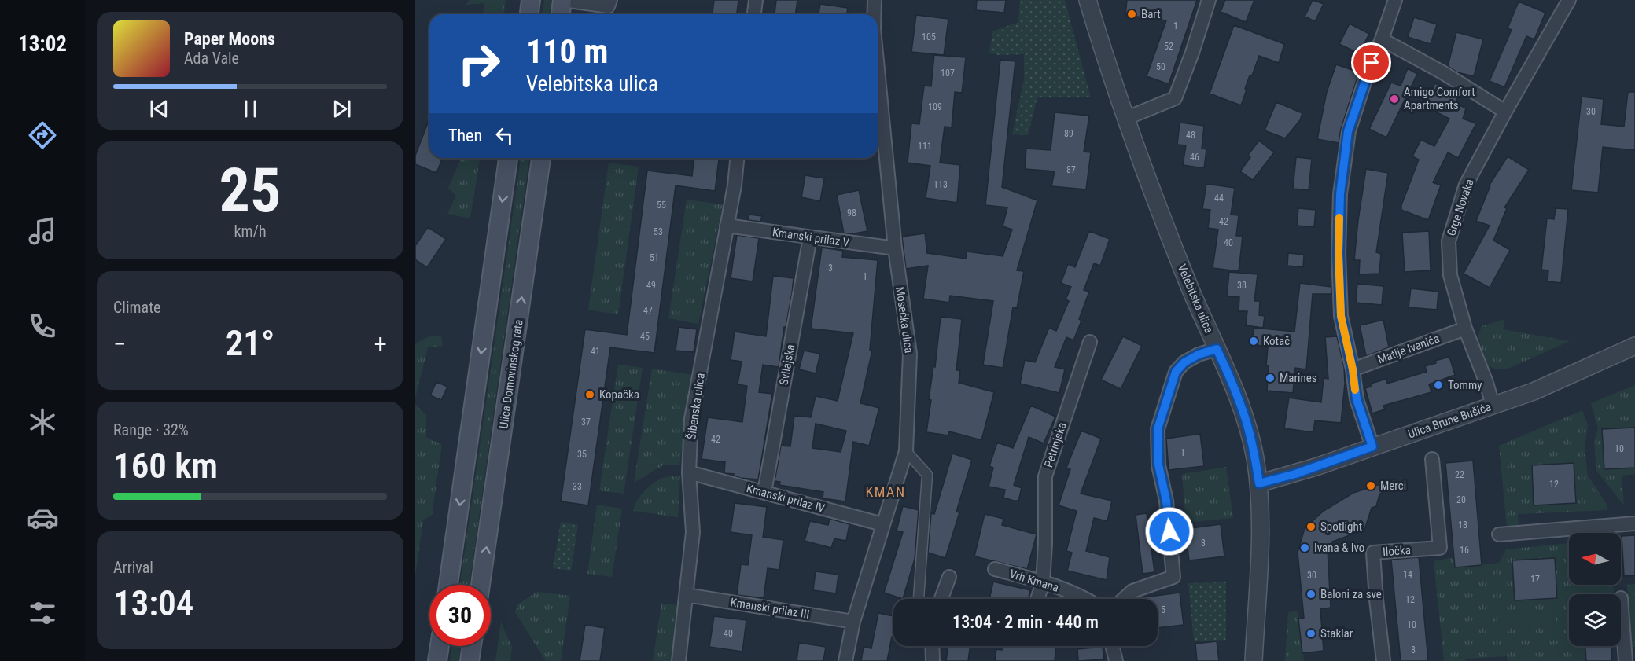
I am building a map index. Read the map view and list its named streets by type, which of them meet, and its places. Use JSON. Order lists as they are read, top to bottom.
{
  "streets": {
    "main road": ["Ulica Domovinskog rata"],
    "street": [
      "Grge Novaka",
      "Kmanski prilaz V",
      "Velebitska ulica",
      "Mosećka ulica",
      "Matije Ivanića",
      "Svilajska",
      "Šibenska ulica",
      "Ulica Brune Bušića",
      "Petrinjska",
      "Kmanski prilaz IV",
      "Iločka",
      "Vrh Kmana",
      "Kmanski prilaz III"
    ]
  },
  "crossings": [
    ["Grge Novaka", "Matije Ivanića"],
    ["Grge Novaka", "Ulica Brune Bušića"],
    ["Kmanski prilaz V", "Mosećka ulica"],
    ["Kmanski prilaz V", "Svilajska"],
    ["Kmanski prilaz V", "Šibenska ulica"],
    ["Velebitska ulica", "Ulica Brune Bušića"],
    ["Mosećka ulica", "Kmanski prilaz IV"],
    ["Mosećka ulica", "Kmanski prilaz III"],
    ["Svilajska", "Kmanski prilaz IV"],
    ["Šibenska ulica", "Kmanski prilaz IV"],
    ["Šibenska ulica", "Kmanski prilaz III"],
    ["Petrinjska", "Vrh Kmana"]
  ],
  "districts": ["KMAN"],
  "places": [
    "Bart",
    "Amigo Comfort Apartments",
    "Kotač",
    "Marines",
    "Tommy",
    "Kopačka",
    "Merci",
    "Spotlight",
    "Ivana & Ivo",
    "Baloni za sve",
    "Staklar"
  ],
  "house_numbers": [
    "1",
    "105",
    "52",
    "50",
    "107",
    "109",
    "30",
    "89",
    "48",
    "111",
    "46",
    "87",
    "113",
    "44",
    "55",
    "98",
    "42",
    "53",
    "40",
    "51",
    "3",
    "1",
    "49",
    "38",
    "47",
    "45",
    "41",
    "37",
    "42",
    "10",
    "1",
    "35",
    "22",
    "12",
    "33",
    "20",
    "18",
    "3",
    "16",
    "14",
    "30",
    "17",
    "12",
    "5",
    "10",
    "40",
    "8"
  ],
  "north": "left",
  "page": {
    "tabs": "13:02",
    "turn": ["110 m", "Velebitska ulica"],
    "song": ["Paper Moons", "Ada Vale"],
    "then": "Then",
    "tile": [
      ["25", "km/h"],
      "Climate",
      ["Range · 32%", "160 km"],
      ["Arrival", "13:04"]
    ],
    "heat": ["−", "21°", "+"],
    "limit": "30",
    "trip": "13:04 · 2 min · 440 m"
  }
}
